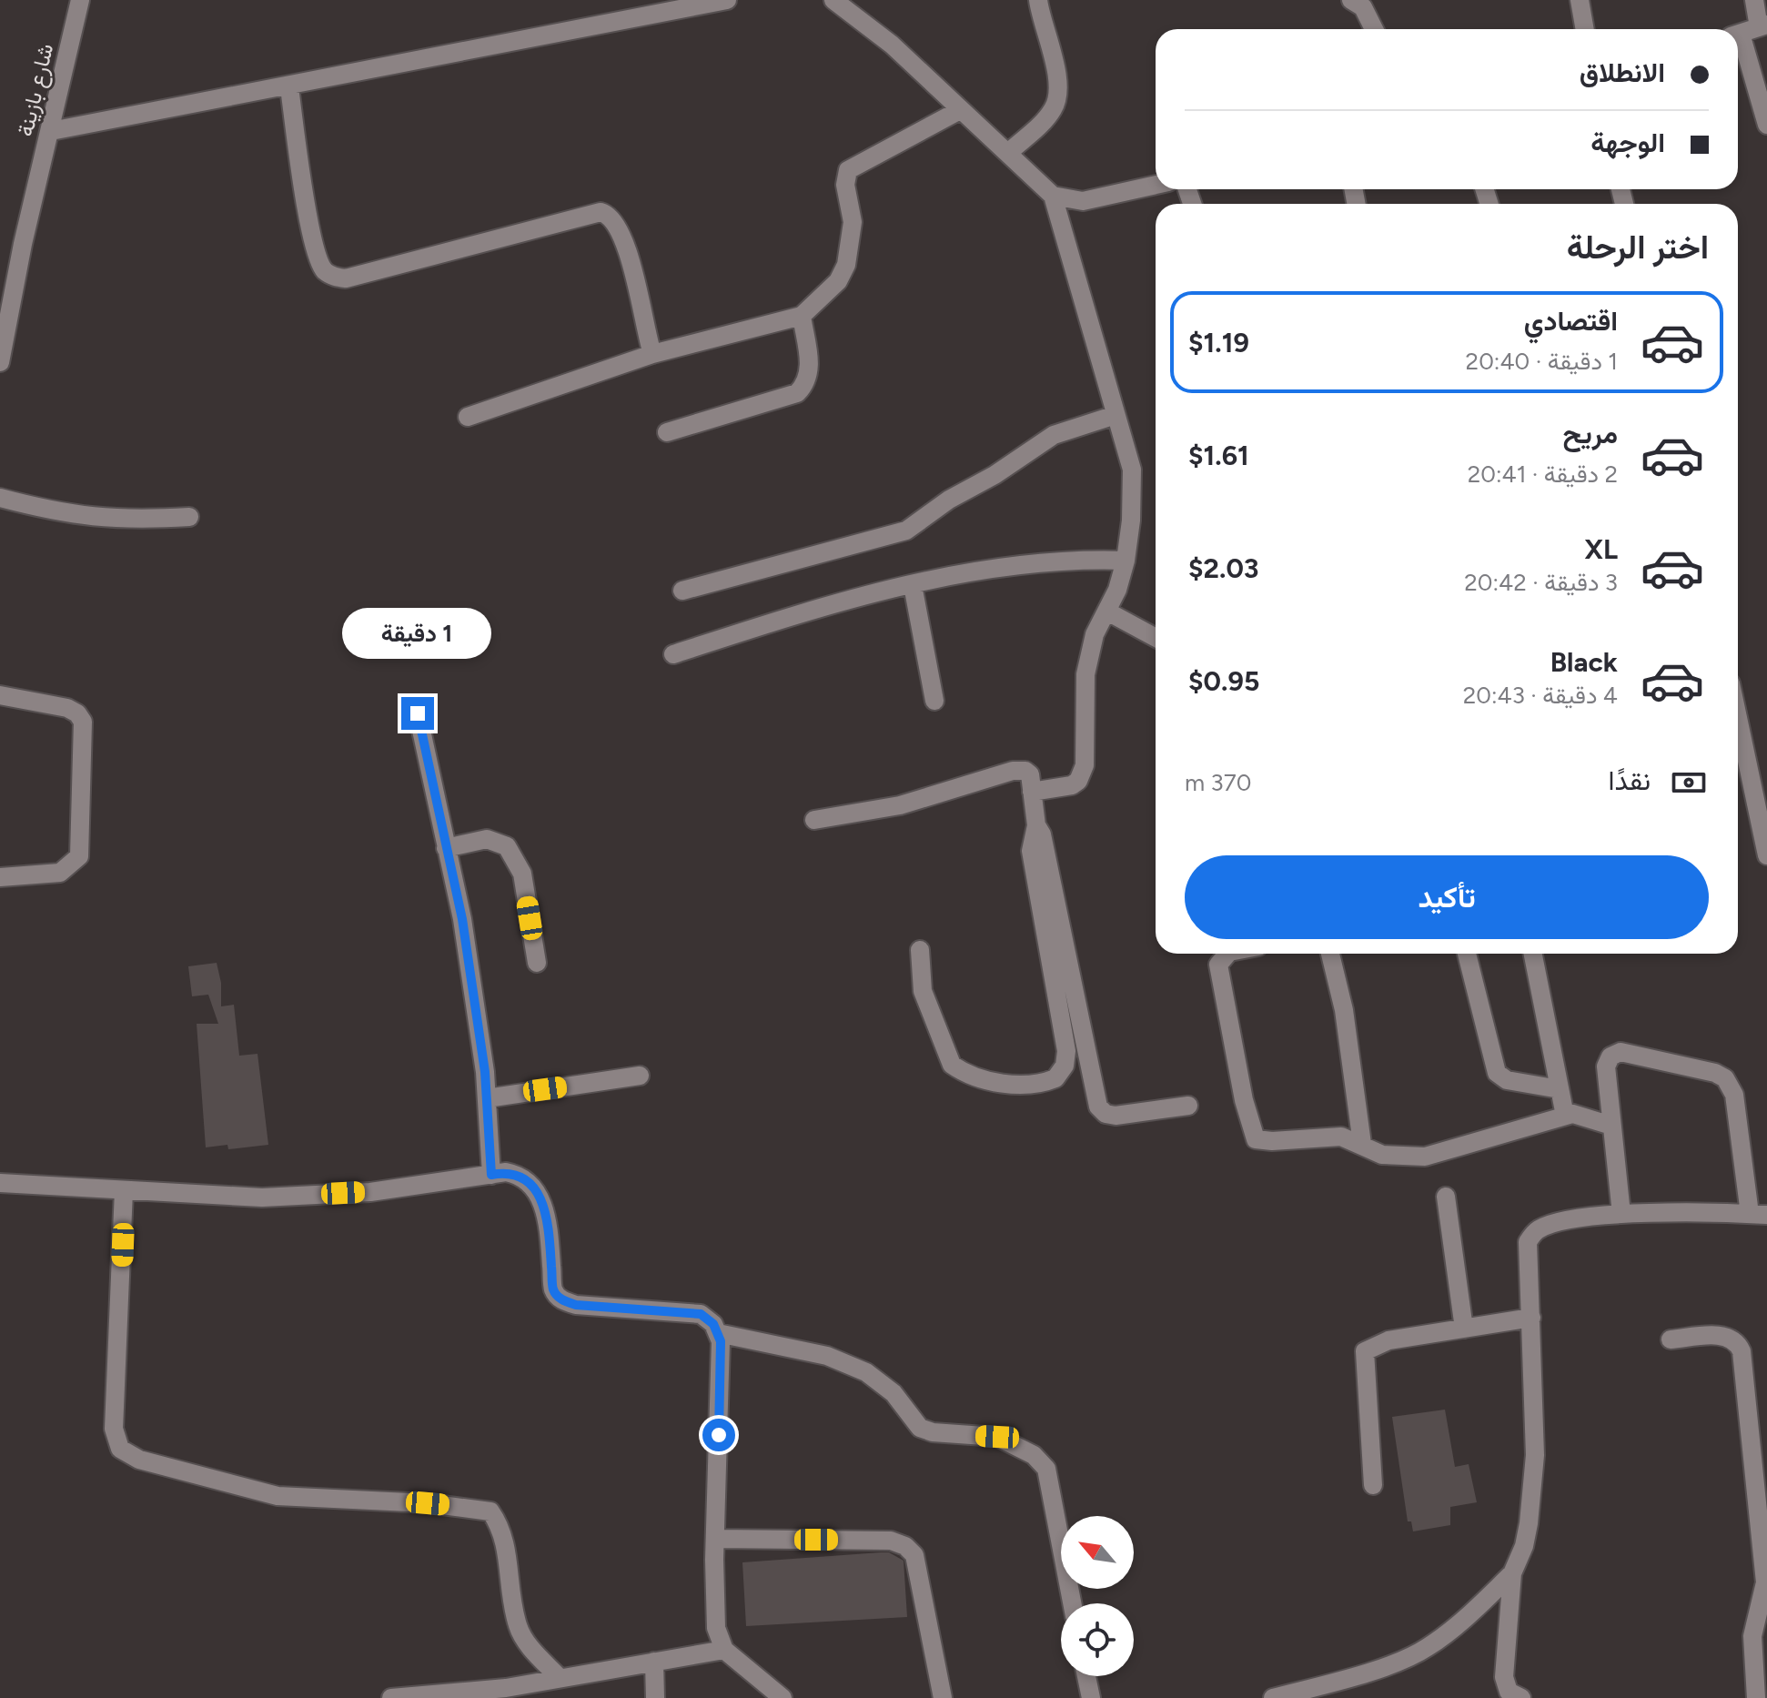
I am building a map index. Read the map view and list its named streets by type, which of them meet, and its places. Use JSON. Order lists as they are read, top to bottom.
{
  "streets": {
    "street": ["شارع بازينة"]
  },
  "north": "top left",
  "page": {
    "banner": ["الانطلاق", "الوجهة"],
    "heading": "اختر الرحلة",
    "list": [
      {
        "name": "اقتصادي",
        "note": "1 دقيقة · 20:40",
        "value": "$1.19"
      },
      {
        "name": "مريح",
        "note": "2 دقيقة · 20:41",
        "value": "$1.61"
      },
      {
        "name": "XL",
        "note": "3 دقيقة · 20:42",
        "value": "$2.03"
      },
      {
        "name": "Black",
        "note": "4 دقيقة · 20:43",
        "value": "$0.95"
      }
    ],
    "bubble": "1 دقيقة",
    "pay": ["نقدًا", "370 m"],
    "buttons": "تأكيد"
  }
}
